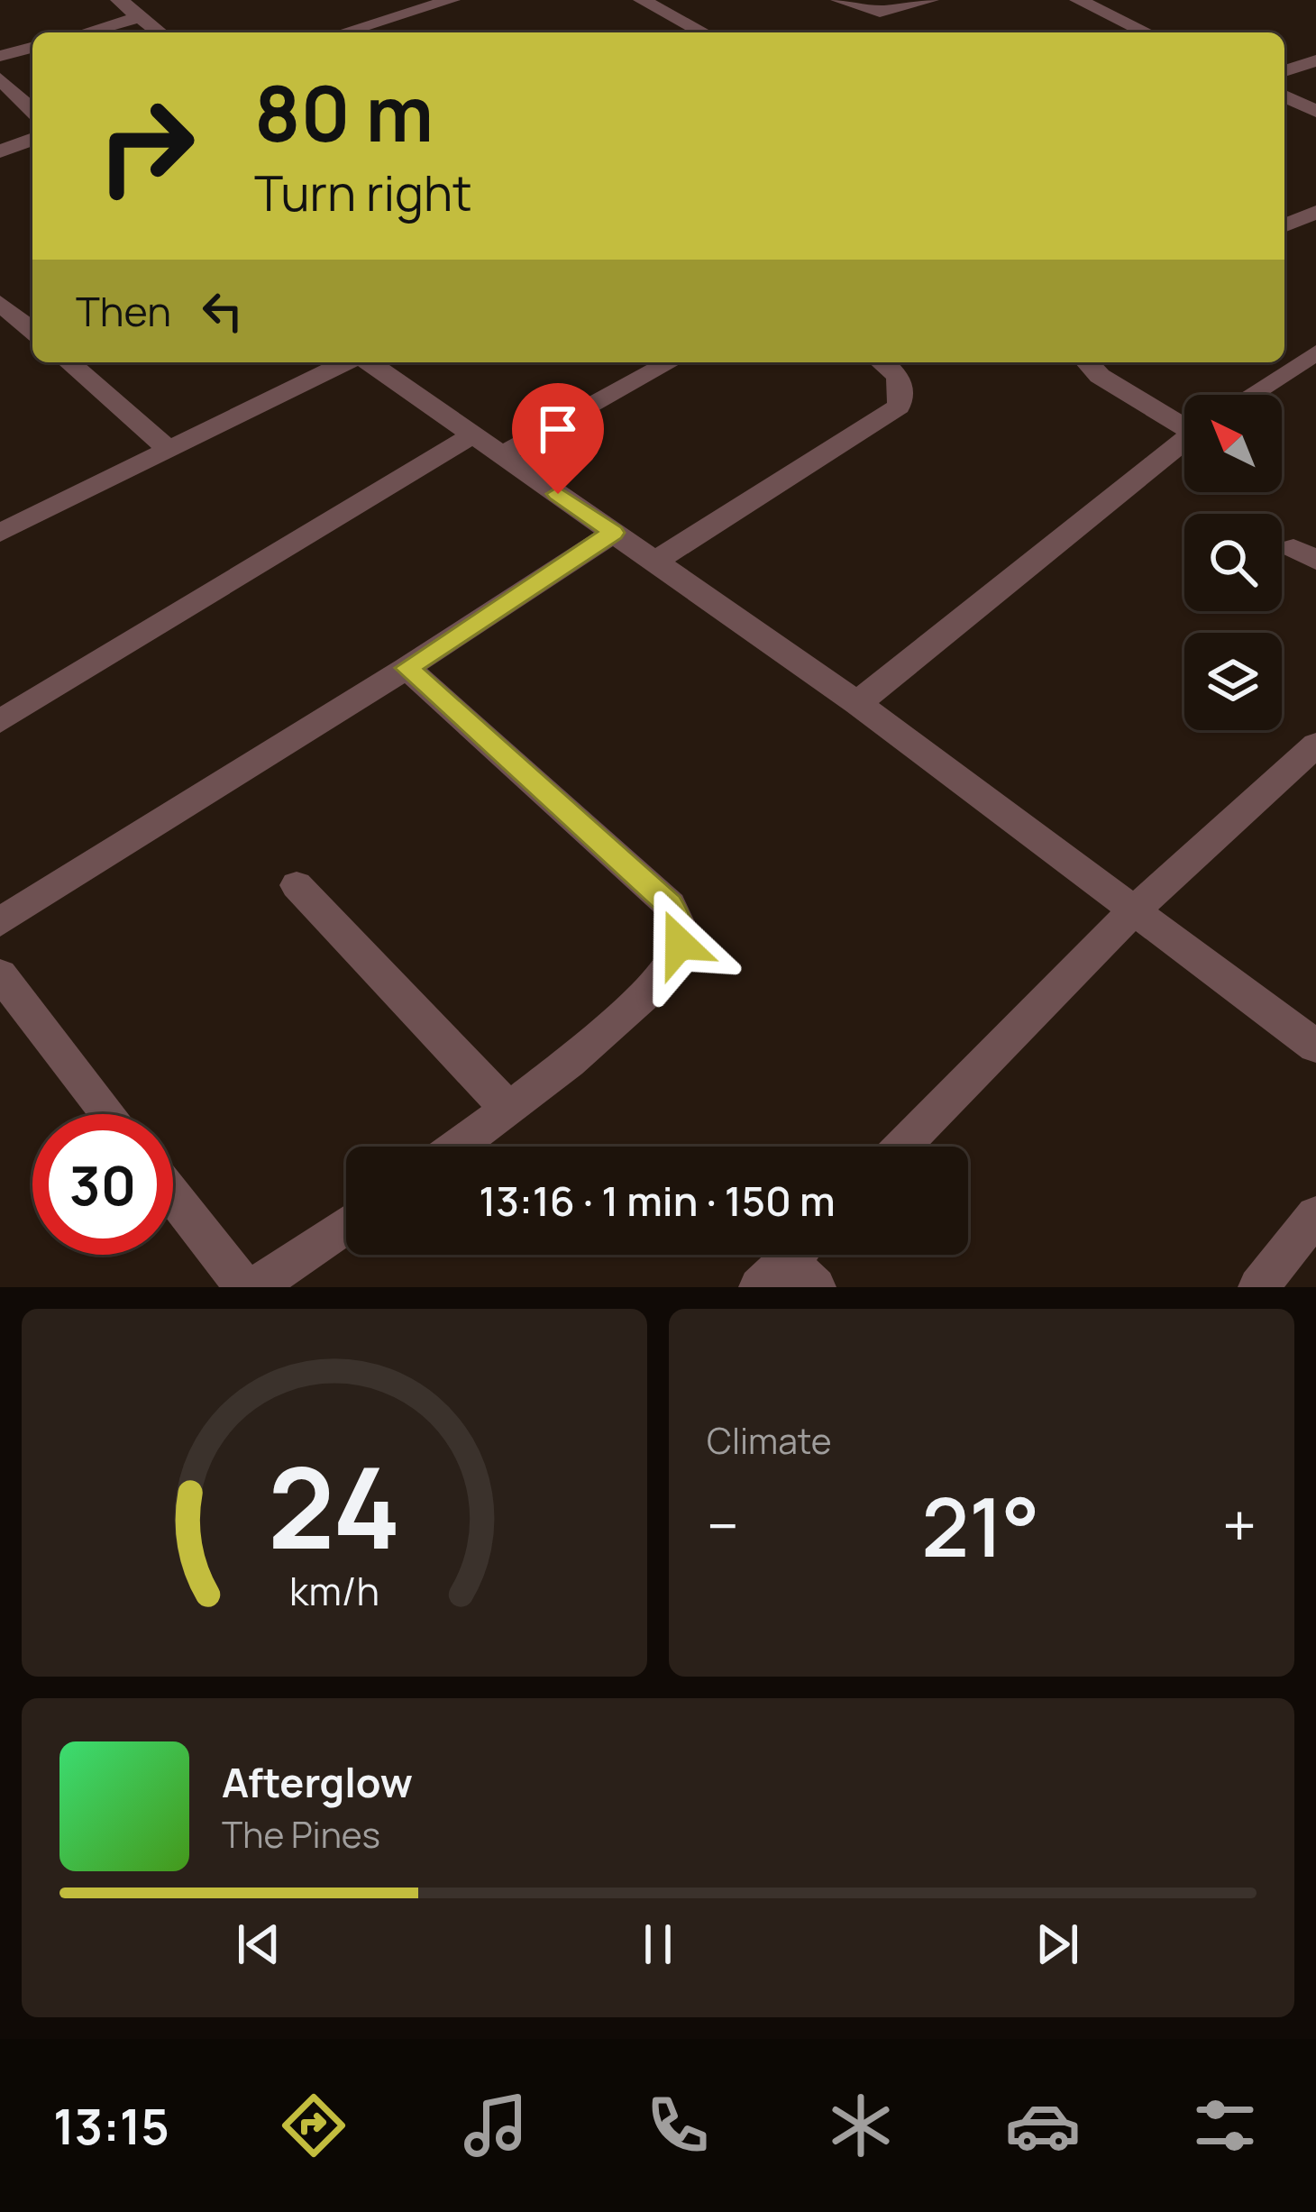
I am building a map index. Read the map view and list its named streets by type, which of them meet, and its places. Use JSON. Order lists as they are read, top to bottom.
{
  "north": "top left",
  "page": {
    "turn": ["80 m", "Turn right"],
    "then": "Then",
    "limit": "30",
    "trip": "13:16 · 1 min · 150 m",
    "tile": "Climate",
    "heat": ["−", "21°", "+"],
    "song": ["Afterglow", "The Pines"],
    "tabs": "13:15",
    "gauge": ["24", "km/h"]
  }
}
